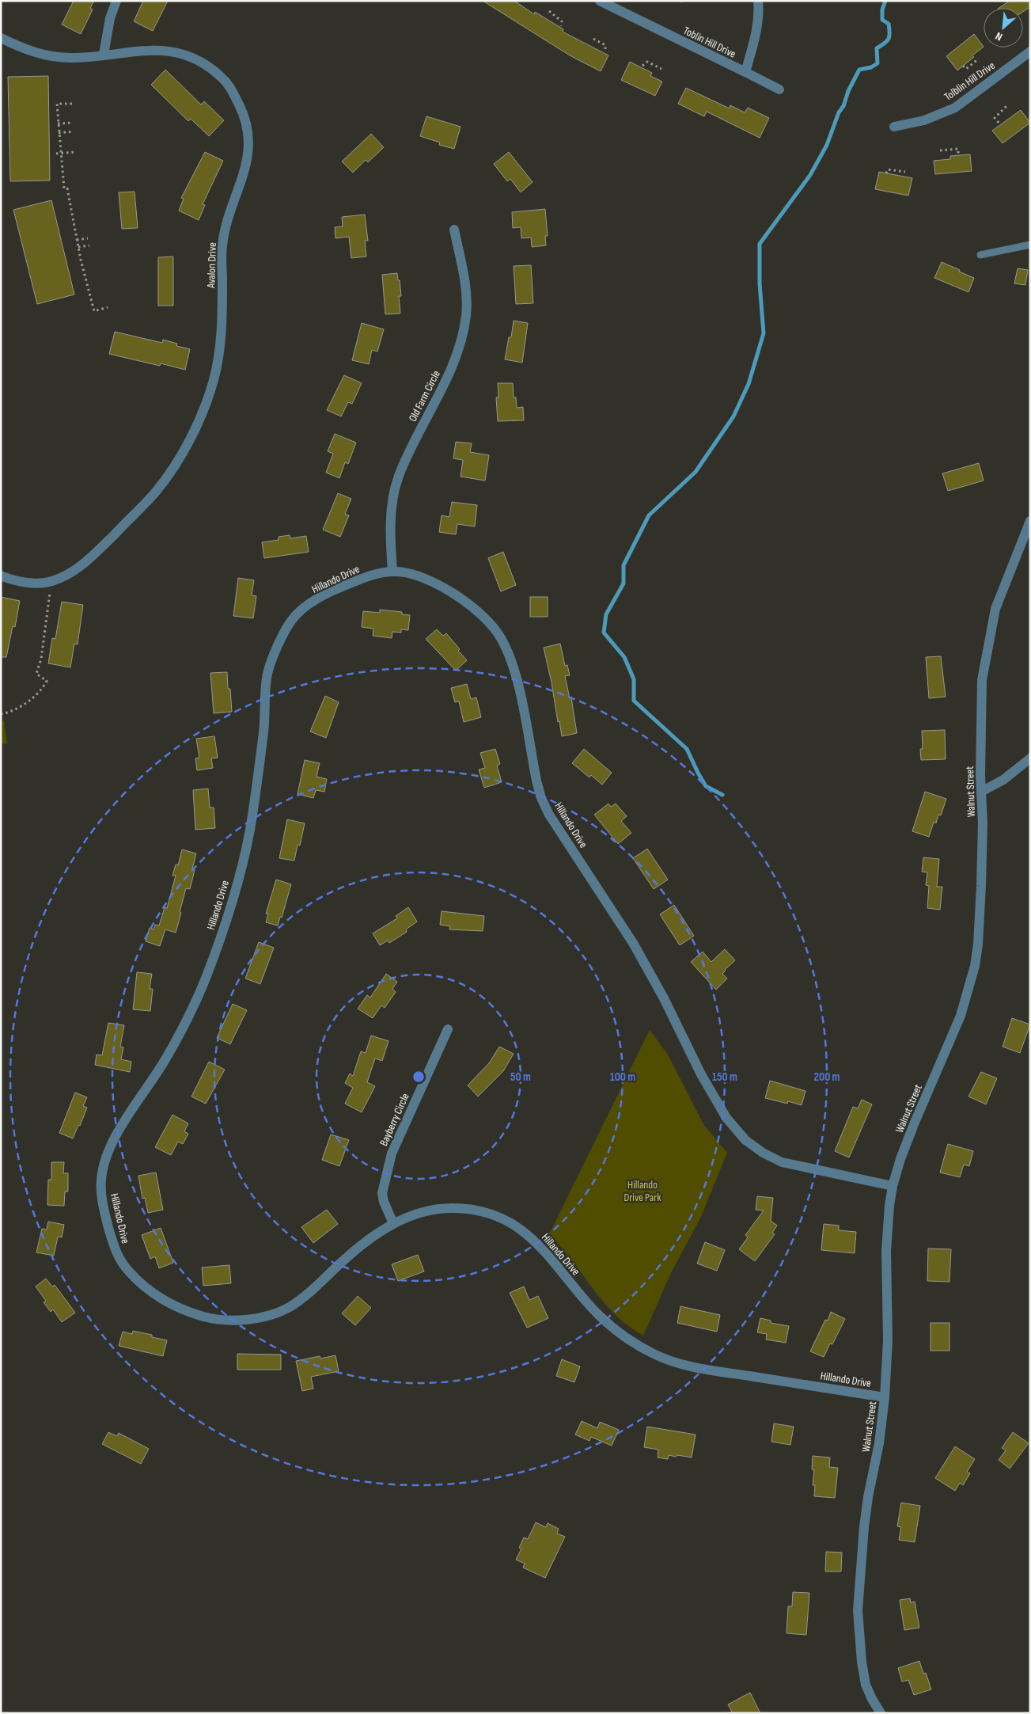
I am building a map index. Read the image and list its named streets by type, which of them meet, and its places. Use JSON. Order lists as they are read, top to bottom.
{
  "streets": {
    "street": [
      "Toblin Hill Drive",
      "Tolblin Hill Drive",
      "Avalon Drive",
      "Old Farm Circle",
      "Hillando Drive",
      "Walnut Street",
      "Bayberry Circle"
    ]
  },
  "crossings": [
    ["Old Farm Circle", "Hillando Drive"],
    ["Hillando Drive", "Walnut Street"],
    ["Hillando Drive", "Bayberry Circle"]
  ],
  "parks": ["Hillando Drive Park"],
  "north": "bottom left",
  "rings": [
    "50 m",
    "100 m",
    "150 m",
    "200 m"
  ]
}
